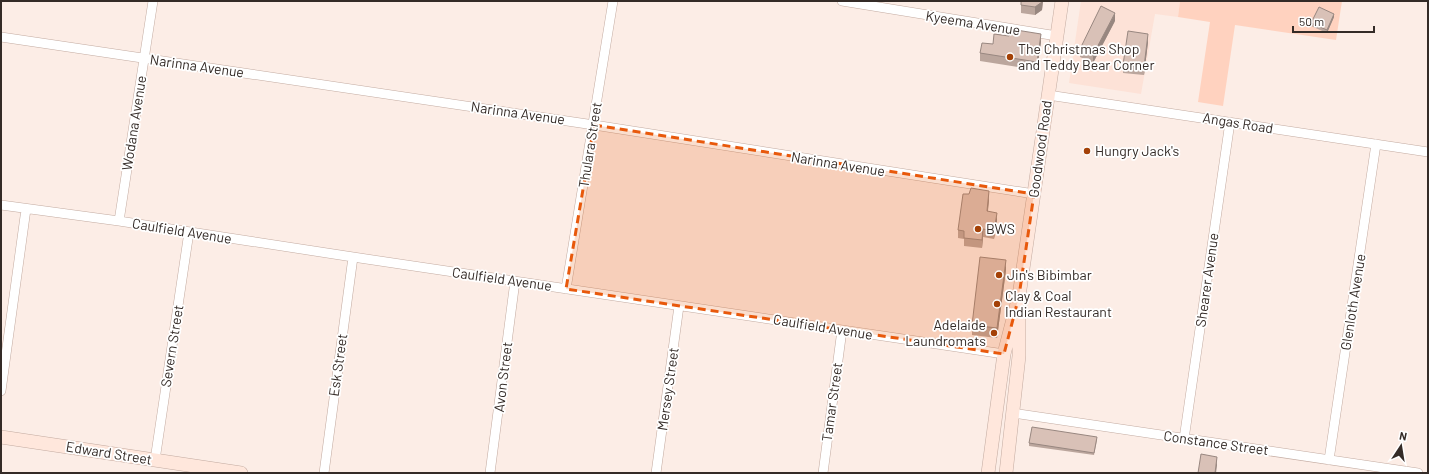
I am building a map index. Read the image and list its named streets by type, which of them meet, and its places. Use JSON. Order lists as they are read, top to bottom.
{
  "streets": {
    "main road": ["Goodwood Road", "Edward Street"],
    "street": [
      "Kyeema Avenue",
      "Narinna Avenue",
      "Wodana Avenue",
      "Angas Road",
      "Thulara Street",
      "Caulfield Avenue",
      "Shearer Avenue",
      "Glenloth Avenue",
      "Severn Street",
      "Esk Street",
      "Avon Street",
      "Mersey Street",
      "Tamar Street",
      "Constance Street"
    ]
  },
  "crossings": [
    ["Kyeema Avenue", "Goodwood Road"],
    ["Narinna Avenue", "Wodana Avenue"],
    ["Narinna Avenue", "Thulara Street"],
    ["Narinna Avenue", "Goodwood Road"],
    ["Wodana Avenue", "Caulfield Avenue"],
    ["Angas Road", "Goodwood Road"],
    ["Angas Road", "Shearer Avenue"],
    ["Angas Road", "Glenloth Avenue"],
    ["Thulara Street", "Caulfield Avenue"],
    ["Goodwood Road", "Caulfield Avenue"],
    ["Goodwood Road", "Constance Street"],
    ["Caulfield Avenue", "Severn Street"],
    ["Caulfield Avenue", "Esk Street"],
    ["Caulfield Avenue", "Avon Street"],
    ["Caulfield Avenue", "Mersey Street"],
    ["Caulfield Avenue", "Tamar Street"],
    ["Shearer Avenue", "Constance Street"],
    ["Glenloth Avenue", "Constance Street"],
    ["Severn Street", "Edward Street"]
  ],
  "places": [
    "The Christmas Shop and Teddy Bear Corner",
    "Hungry Jack's",
    "BWS",
    "Jin's Bibimbar",
    "Clay & Coal Indian Restaurant",
    "Adelaide Laundromats"
  ],
  "scale_bar": "50 m",
  "north": "top"
}
